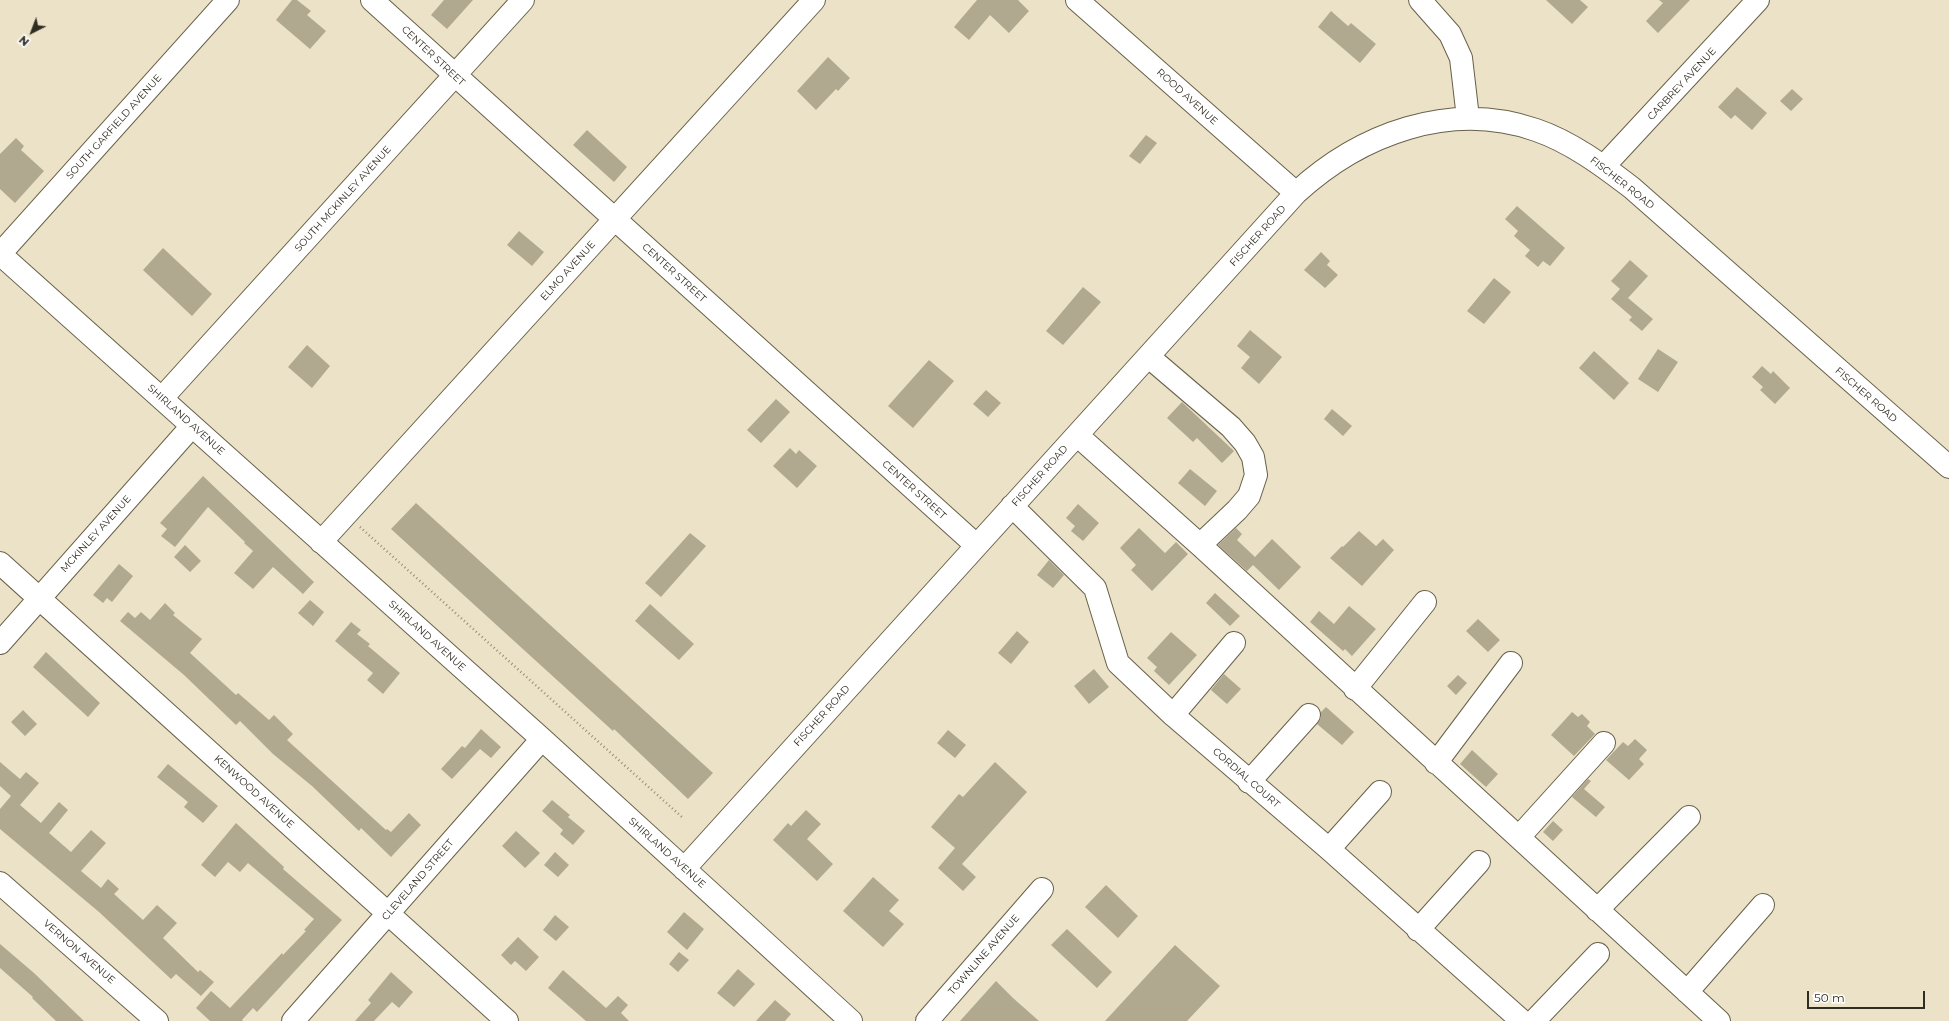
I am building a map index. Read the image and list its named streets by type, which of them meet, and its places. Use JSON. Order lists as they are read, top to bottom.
{
  "streets": {
    "street": [
      "CENTER STREET",
      "CARBREY AVENUE",
      "ROOD AVENUE",
      "SOUTH GARFIELD AVENUE",
      "FISCHER ROAD",
      "SOUTH MCKINLEY AVENUE",
      "ELMO AVENUE",
      "SHIRLAND AVENUE",
      "MCKINLEY AVENUE",
      "CORDIAL COURT",
      "KENWOOD AVENUE",
      "CLEVELAND STREET",
      "VERNON AVENUE",
      "TOWNLINE AVENUE"
    ]
  },
  "crossings": [
    ["CENTER STREET", "FISCHER ROAD"],
    ["CENTER STREET", "SOUTH MCKINLEY AVENUE"],
    ["CENTER STREET", "ELMO AVENUE"],
    ["CARBREY AVENUE", "FISCHER ROAD"],
    ["ROOD AVENUE", "FISCHER ROAD"],
    ["SOUTH GARFIELD AVENUE", "SHIRLAND AVENUE"],
    ["FISCHER ROAD", "SHIRLAND AVENUE"],
    ["FISCHER ROAD", "CORDIAL COURT"],
    ["SOUTH MCKINLEY AVENUE", "SHIRLAND AVENUE"],
    ["ELMO AVENUE", "SHIRLAND AVENUE"],
    ["SHIRLAND AVENUE", "MCKINLEY AVENUE"],
    ["SHIRLAND AVENUE", "CLEVELAND STREET"],
    ["MCKINLEY AVENUE", "KENWOOD AVENUE"],
    ["KENWOOD AVENUE", "CLEVELAND STREET"]
  ],
  "scale_bar": "50 m",
  "north": "bottom left"
}
